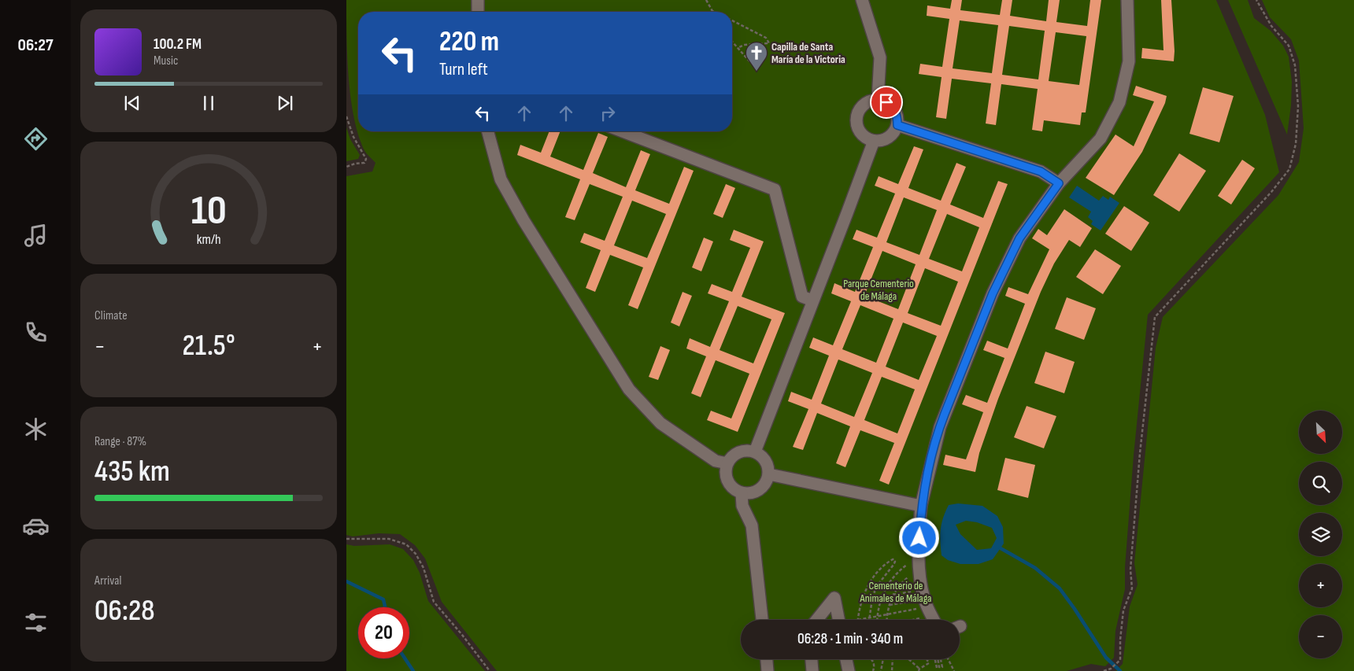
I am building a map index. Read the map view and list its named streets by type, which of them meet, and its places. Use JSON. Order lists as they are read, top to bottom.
{
  "parks": ["Parque Cementerio de Málaga", "Cementerio de Animales de Málaga"],
  "places": {
    "church": ["Capilla de Santa María de la Victoria"]
  },
  "north": "bottom right",
  "page": {
    "tabs": "06:27",
    "turn": ["220 m", "Turn left"],
    "song": ["100.2 FM", "Music"],
    "tile": [
      "Climate",
      ["Range · 87%", "435 km"],
      ["Arrival", "06:28"]
    ],
    "heat": ["−", "21.5°", "+"],
    "map_buttons": ["+", "−"],
    "limit": "20",
    "trip": "06:28 · 1 min · 340 m",
    "gauge": ["10", "km/h"]
  }
}
